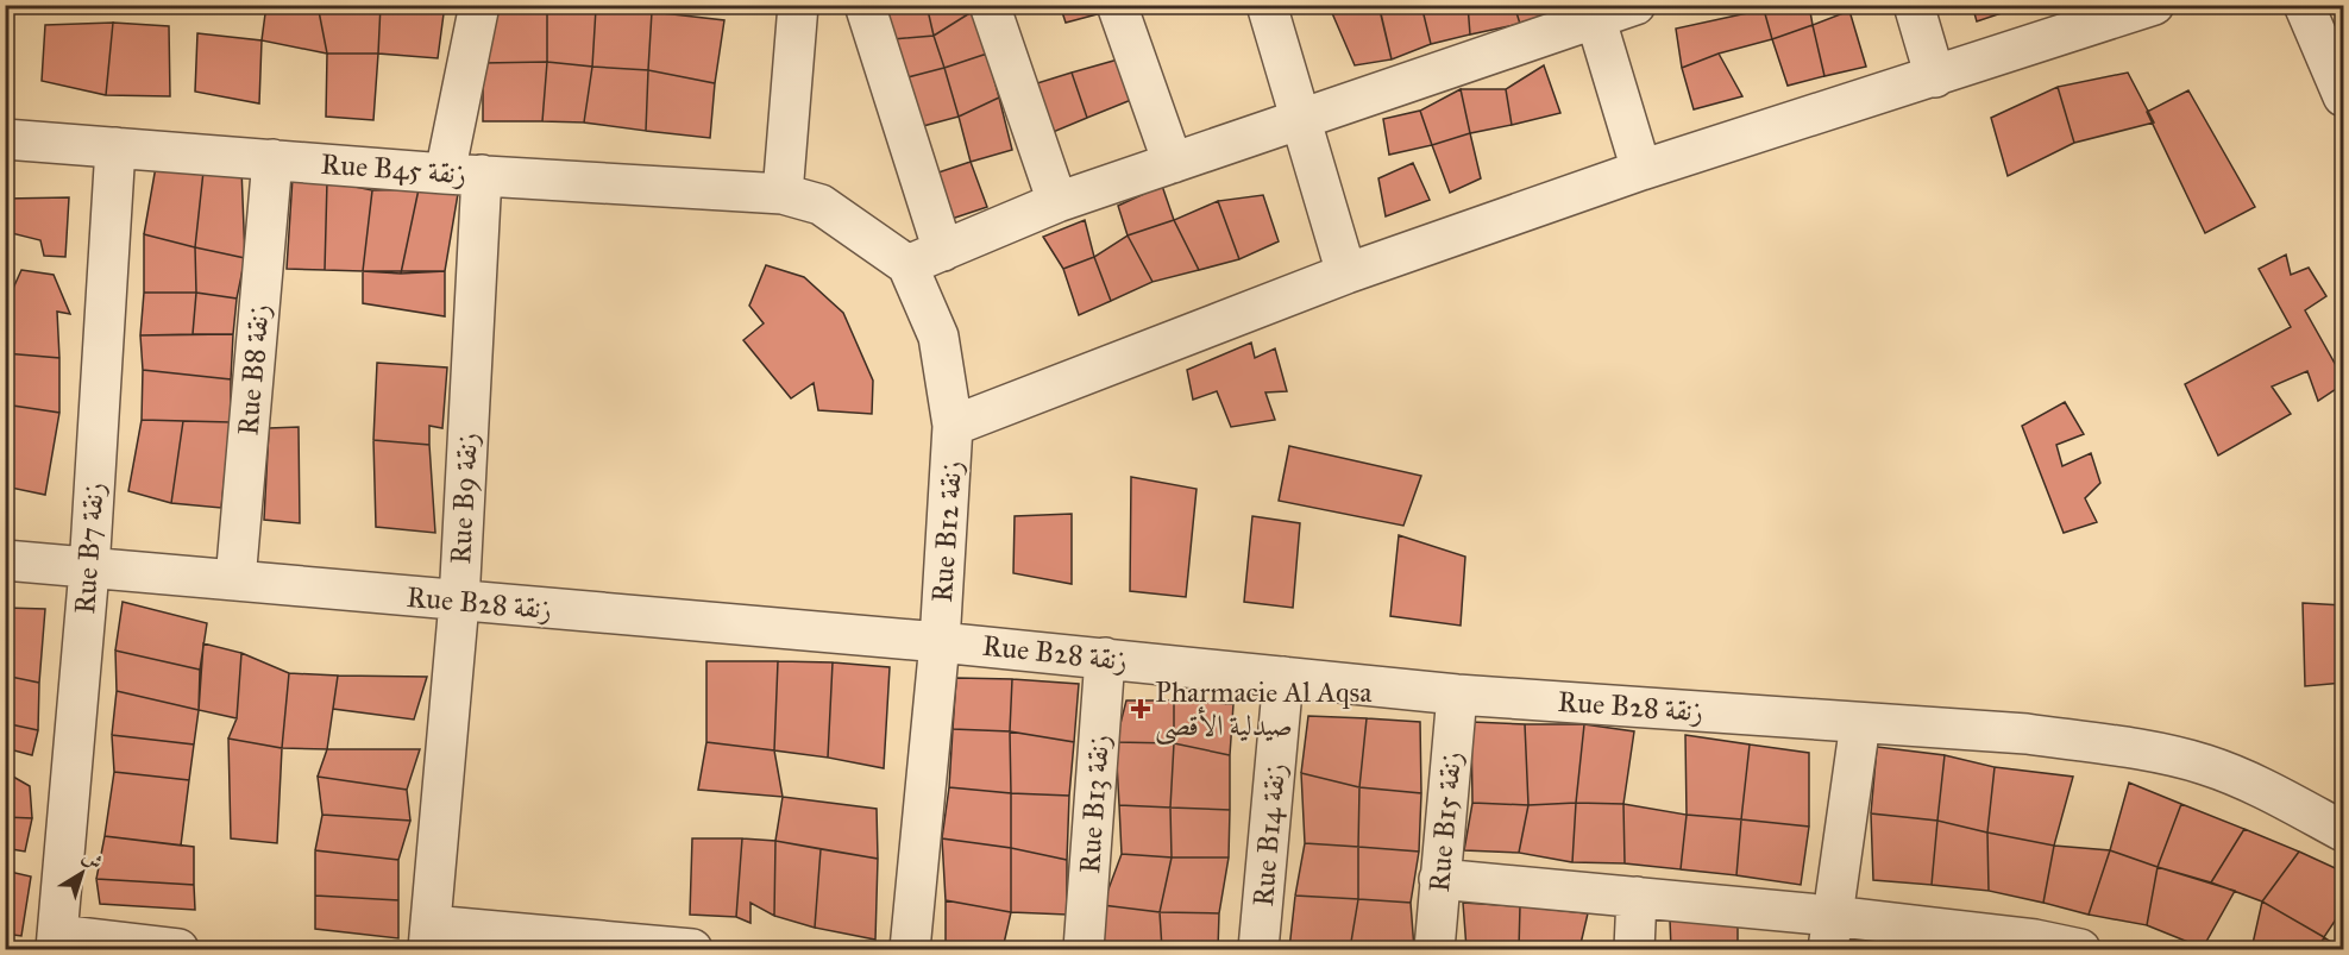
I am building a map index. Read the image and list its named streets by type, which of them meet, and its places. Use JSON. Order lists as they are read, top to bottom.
{
  "streets": {
    "street": [
      "Rue B45 زنقة",
      "Rue B8 زنقة",
      "Rue B9 زنقة",
      "Rue B12 زنقة",
      "Rue B7 زنقة",
      "Rue B28 زنقة",
      "Rue B13 زنقة",
      "Rue B15 زنقة",
      "Rue B14 زنقة"
    ]
  },
  "crossings": [
    ["Rue B45 زنقة", "Rue B8 زنقة"],
    ["Rue B45 زنقة", "Rue B9 زنقة"],
    ["Rue B45 زنقة", "Rue B7 زنقة"],
    ["Rue B8 زنقة", "Rue B28 زنقة"],
    ["Rue B9 زنقة", "Rue B28 زنقة"],
    ["Rue B12 زنقة", "Rue B28 زنقة"],
    ["Rue B7 زنقة", "Rue B28 زنقة"],
    ["Rue B28 زنقة", "Rue B13 زنقة"],
    ["Rue B28 زنقة", "Rue B15 زنقة"],
    ["Rue B28 زنقة", "Rue B14 زنقة"]
  ],
  "places": {
    "health": ["Pharmacie Al Aqsa صيدلية الأقصى"]
  },
  "north": "top right"
}
